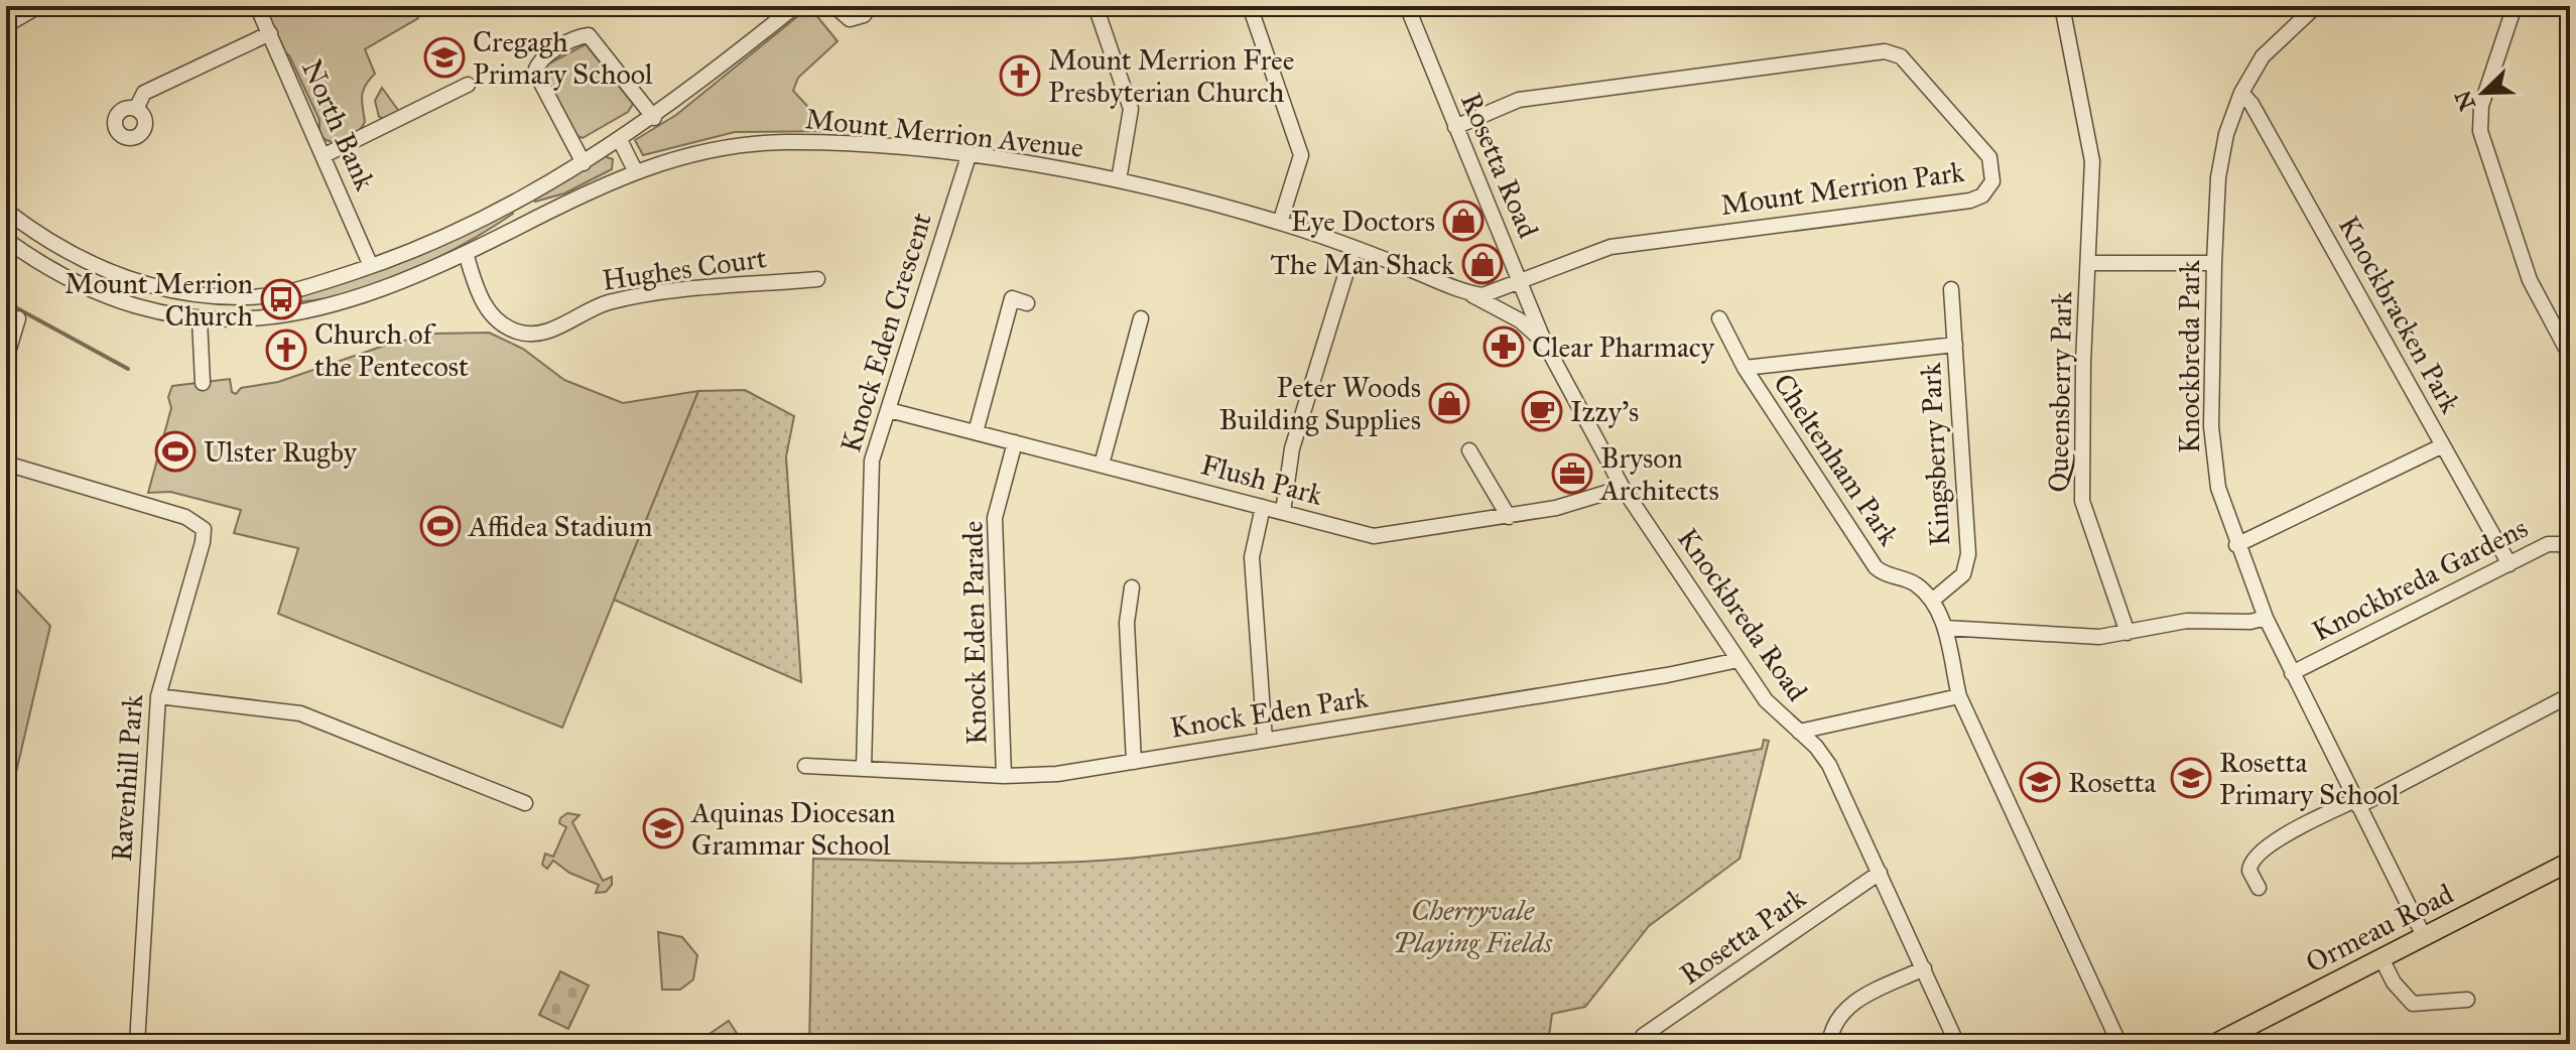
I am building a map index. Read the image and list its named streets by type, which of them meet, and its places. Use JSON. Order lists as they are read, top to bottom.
{
  "streets": {
    "main road": ["Ormeau Road"],
    "street": [
      "North Bank",
      "Mount Merrion Avenue",
      "Rosetta Road",
      "Mount Merrion Park",
      "Hughes Court",
      "Knockbracken Park",
      "Knock Eden Crescent",
      "Knockbreda Park",
      "Queensberry Park",
      "Kingsberry Park",
      "Cheltenham Park",
      "Flush Park",
      "Knockbreda Gardens",
      "Knockbreda Road",
      "Knock Eden Parade",
      "Knock Eden Park",
      "Ravenhill Park",
      "Rosetta Park"
    ]
  },
  "crossings": [
    ["Mount Merrion Avenue", "Rosetta Road"],
    ["Mount Merrion Avenue", "Mount Merrion Park"],
    ["Mount Merrion Avenue", "Hughes Court"],
    ["Mount Merrion Avenue", "Knock Eden Crescent"],
    ["Rosetta Road", "Mount Merrion Park"],
    ["Rosetta Road", "Knockbreda Road"],
    ["Knockbracken Park", "Knockbreda Park"],
    ["Knockbracken Park", "Knockbreda Gardens"],
    ["Knock Eden Crescent", "Flush Park"],
    ["Knock Eden Crescent", "Knock Eden Park"],
    ["Knockbreda Park", "Knockbreda Gardens"],
    ["Knockbreda Park", "Ormeau Road"],
    ["Kingsberry Park", "Cheltenham Park"],
    ["Flush Park", "Knockbreda Road"],
    ["Flush Park", "Knock Eden Parade"],
    ["Knockbreda Road", "Knock Eden Park"],
    ["Knock Eden Parade", "Knock Eden Park"]
  ],
  "parks": ["Cherryvale Playing Fields"],
  "places": {
    "school or university": [
      "Cregagh Primary School",
      "Rosetta Primary School",
      "Rosetta",
      "Aquinas Diocesan Grammar School"
    ],
    "church": ["Mount Merrion Free Presbyterian Church", "Church of the Pentecost"],
    "shop": ["Eye Doctors", "The Man Shack", "Peter Woods Building Supplies"],
    "bus stop": ["Mount Merrion Church"],
    "pharmacy": ["Clear Pharmacy"],
    "cafe": ["Izzy's"],
    "sports": ["Ulster Rugby", "Affidea Stadium"],
    "office": ["Bryson Architects"]
  },
  "north": "bottom left"
}
